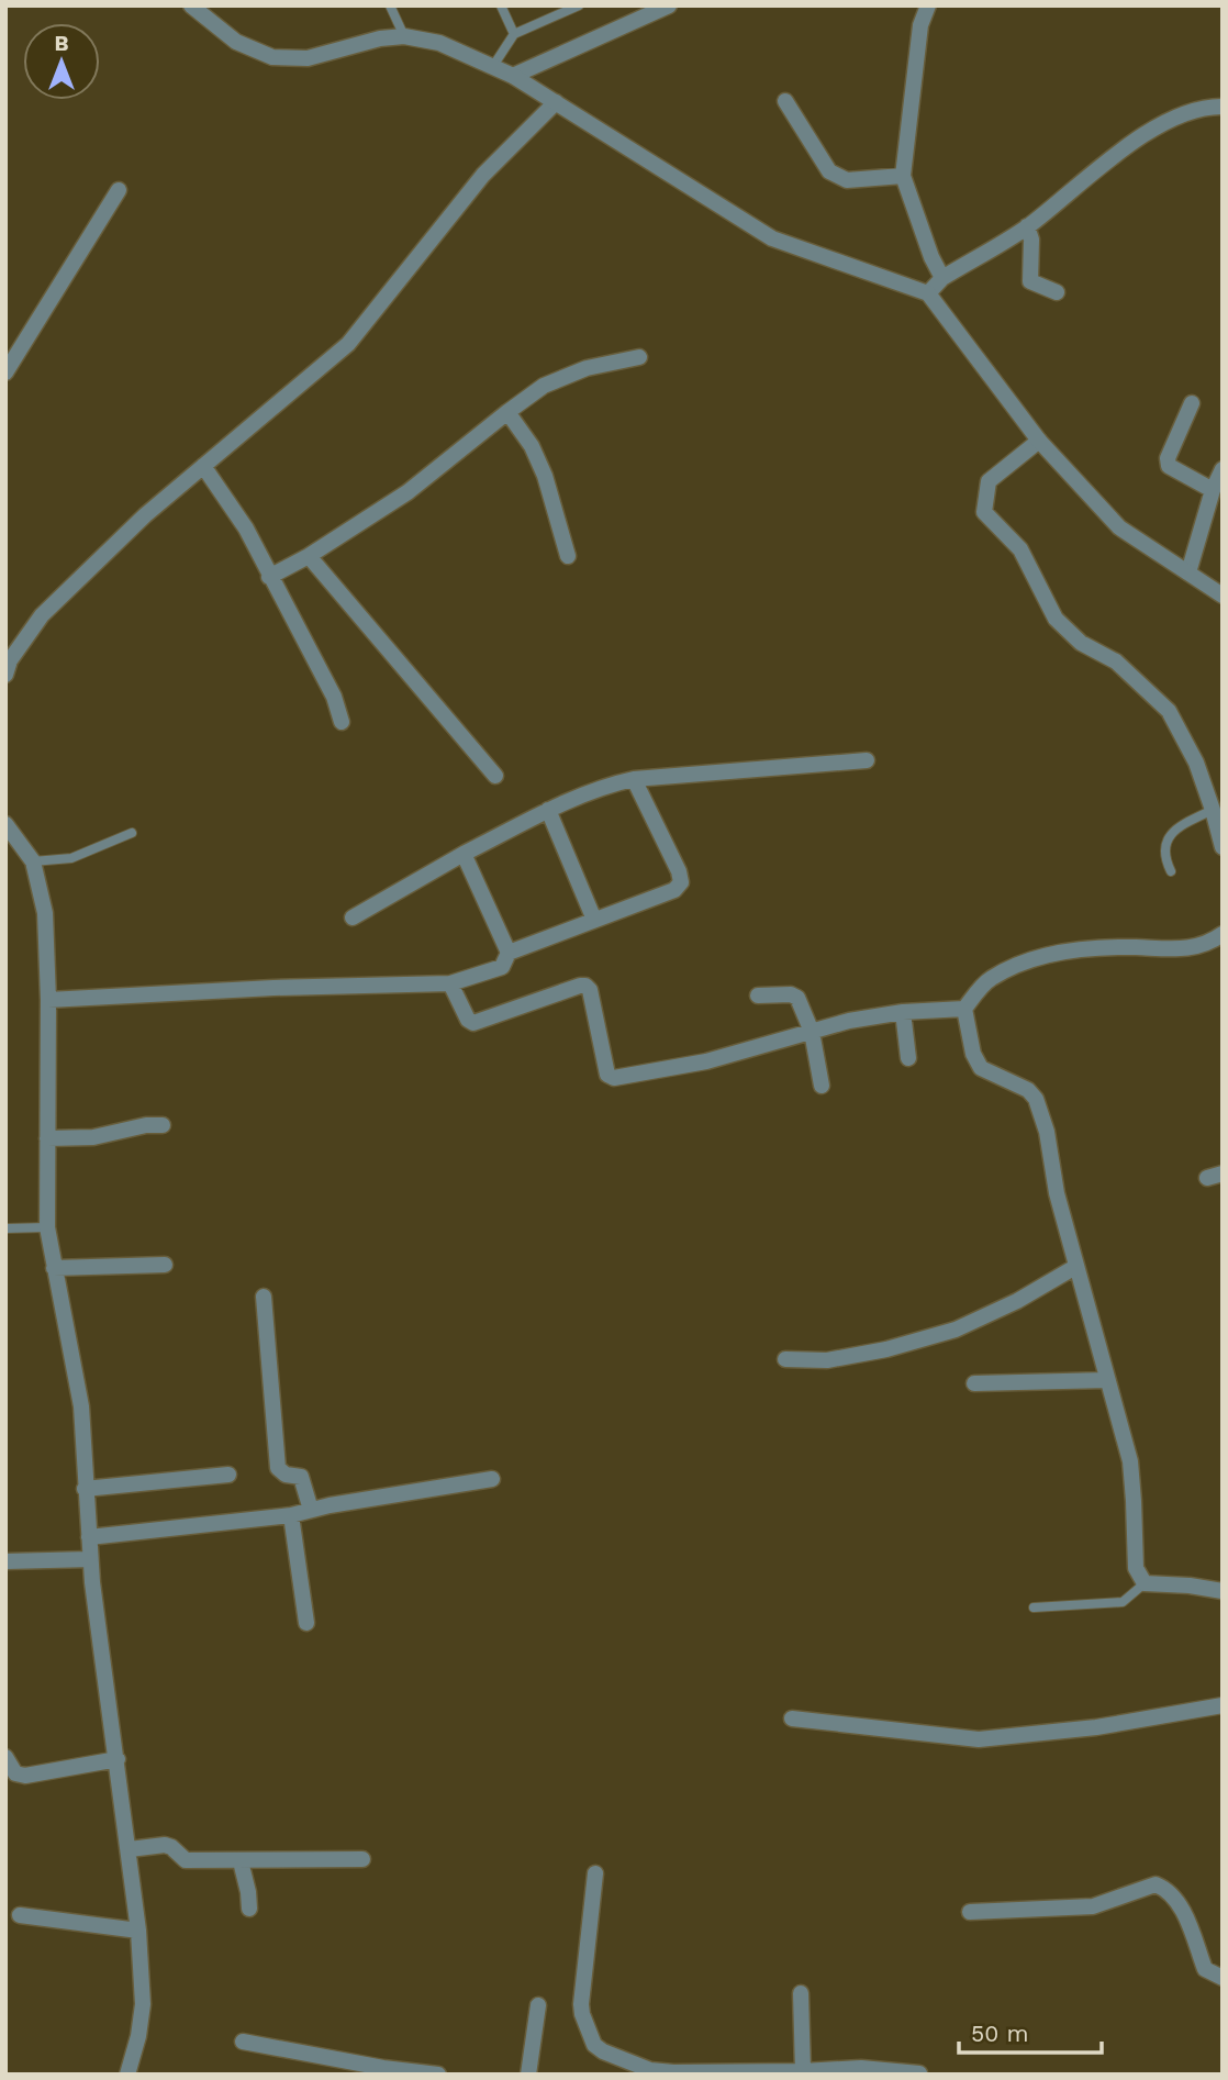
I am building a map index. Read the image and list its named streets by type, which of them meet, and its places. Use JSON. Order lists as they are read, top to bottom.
{
  "scale_bar": "50 m",
  "north": "top"
}
